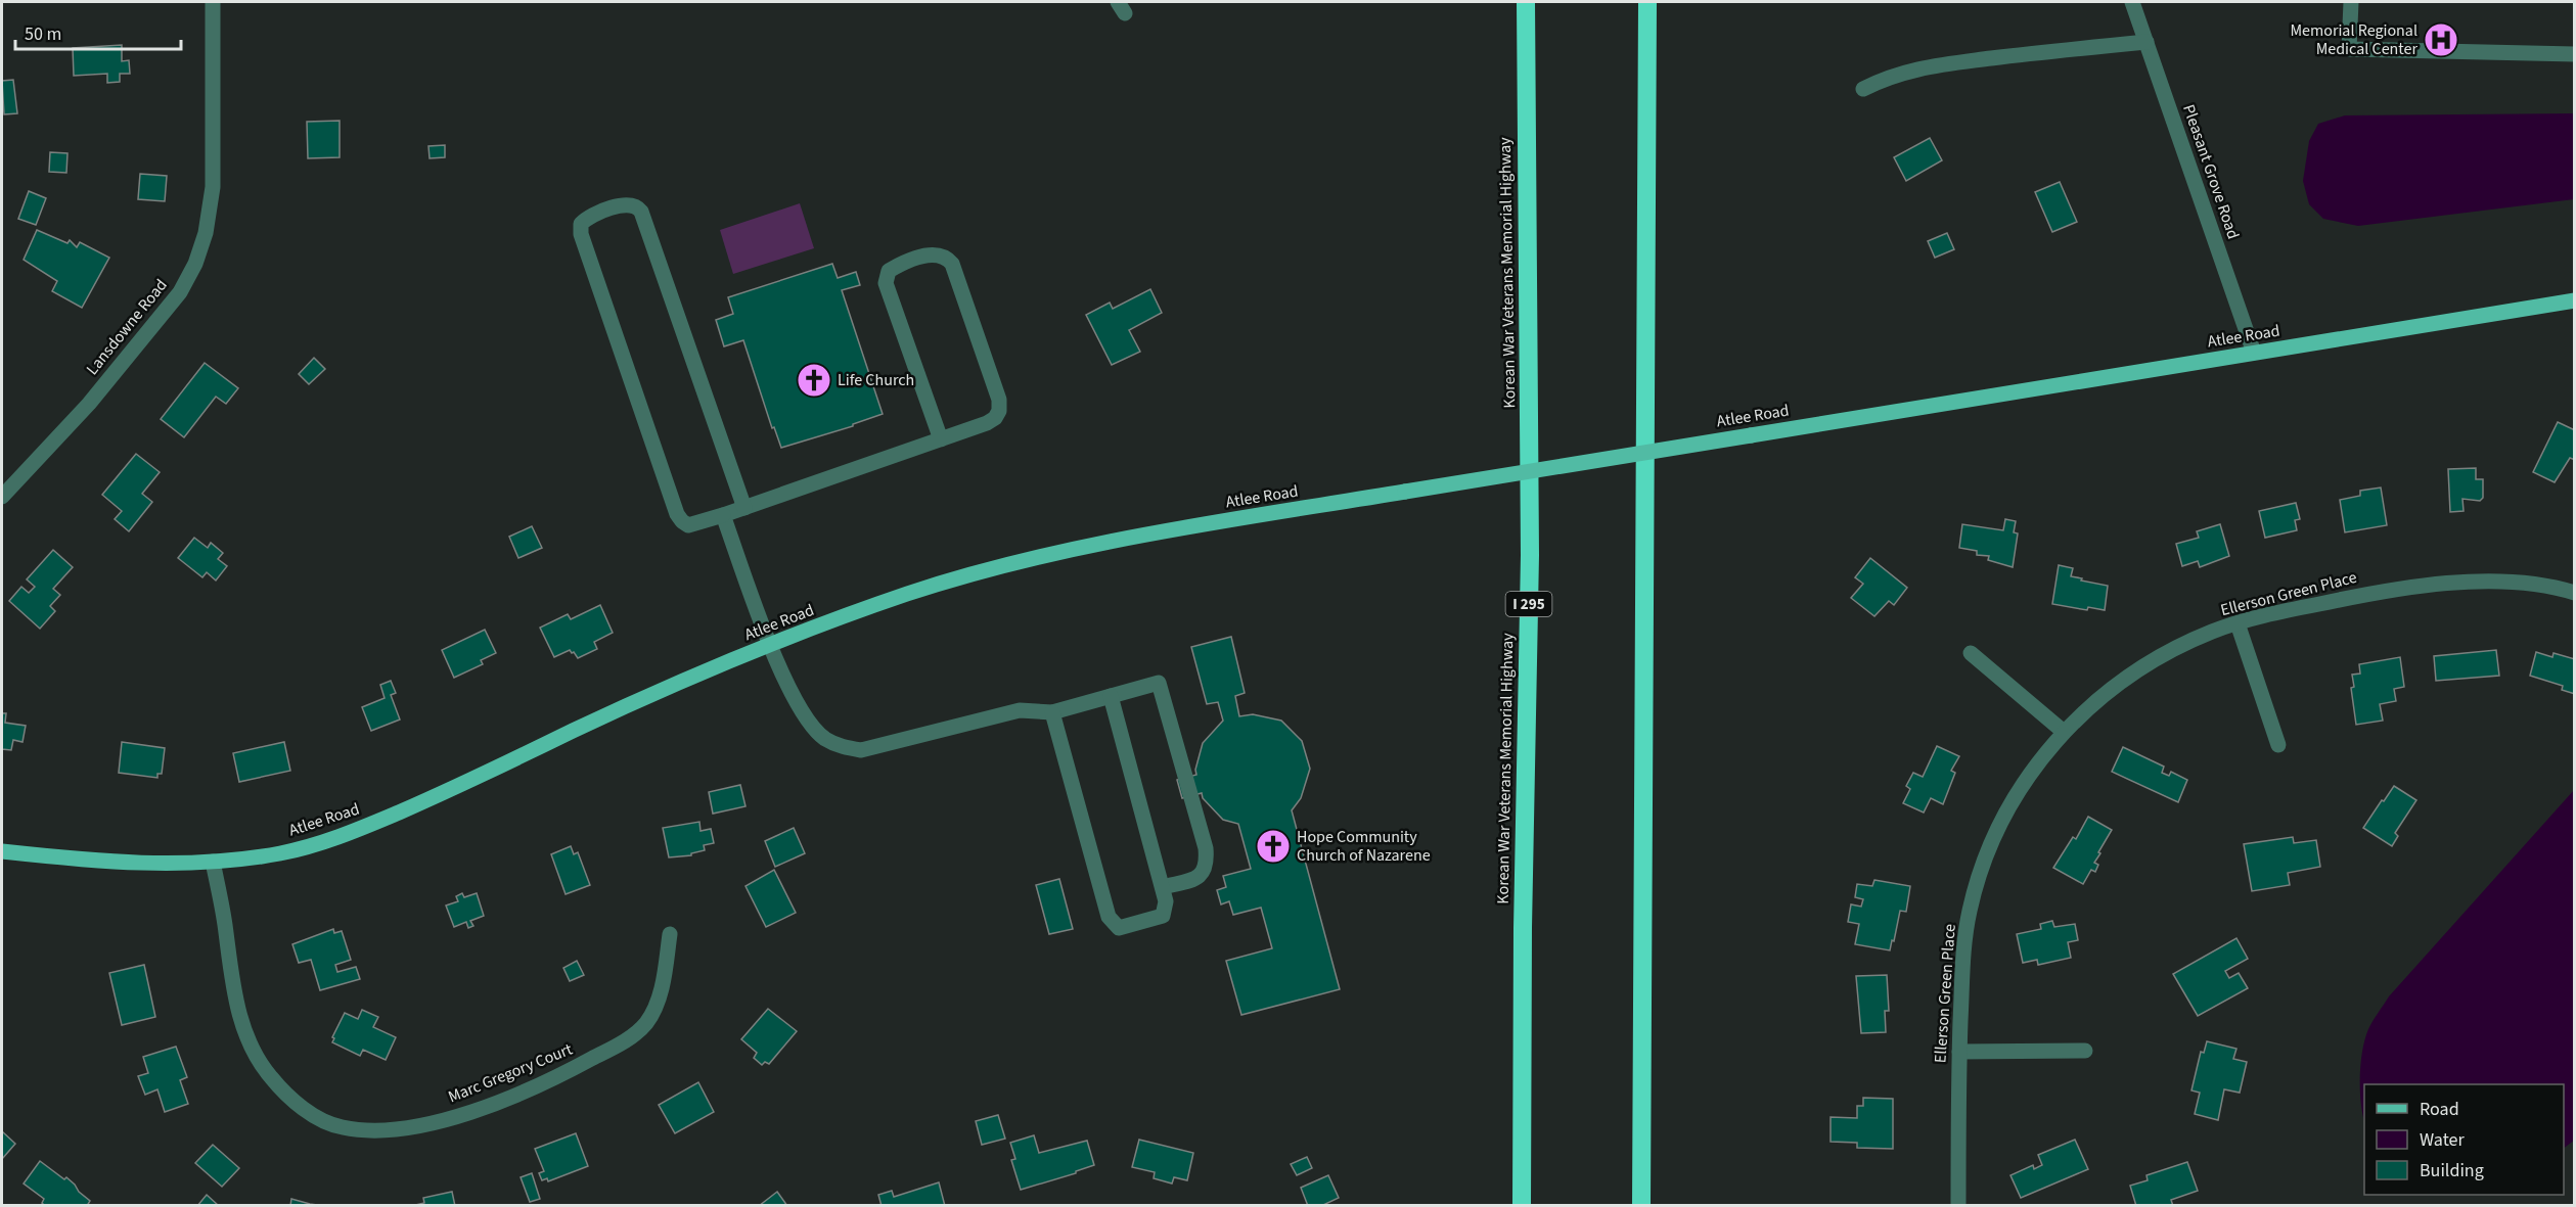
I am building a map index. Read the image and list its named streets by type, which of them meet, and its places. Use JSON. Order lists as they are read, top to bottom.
{
  "streets": {
    "highway": ["Korean War Veterans Memorial Highway", "I 295"],
    "main road": ["Atlee Road"],
    "street": [
      "Pleasant Grove Road",
      "Lansdowne Road",
      "Ellerson Green Place",
      "Marc Gregory Court"
    ]
  },
  "crossings": [
    ["Pleasant Grove Road", "Atlee Road"],
    ["Atlee Road", "Marc Gregory Court"]
  ],
  "places": {
    "hospital": ["Memorial Regional Medical Center"],
    "church": ["Life Church", "Hope Community Church of Nazarene"]
  },
  "legend": ["Road", "Water", "Building"],
  "scale_bar": "50 m"
}
